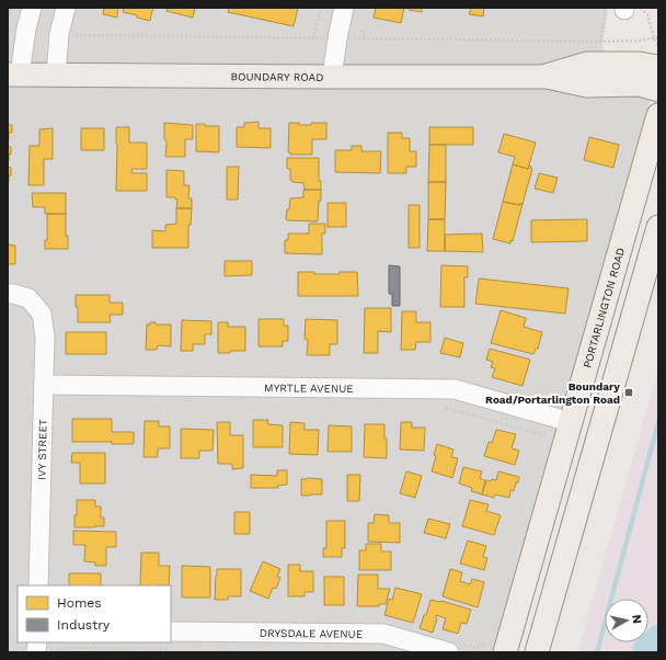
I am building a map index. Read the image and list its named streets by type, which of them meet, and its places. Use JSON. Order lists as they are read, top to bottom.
{
  "streets": {
    "main road": ["BOUNDARY ROAD", "PORTARLINGTON ROAD"],
    "street": ["MYRTLE AVENUE", "IVY STREET", "DRYSDALE AVENUE"]
  },
  "crossings": [
    ["PORTARLINGTON ROAD", "MYRTLE AVENUE"],
    ["MYRTLE AVENUE", "IVY STREET"]
  ],
  "places": {
    "transit": ["Boundary Road/Portarlington Road"]
  },
  "legend": ["Homes", "Industry"],
  "north": "right"
}
